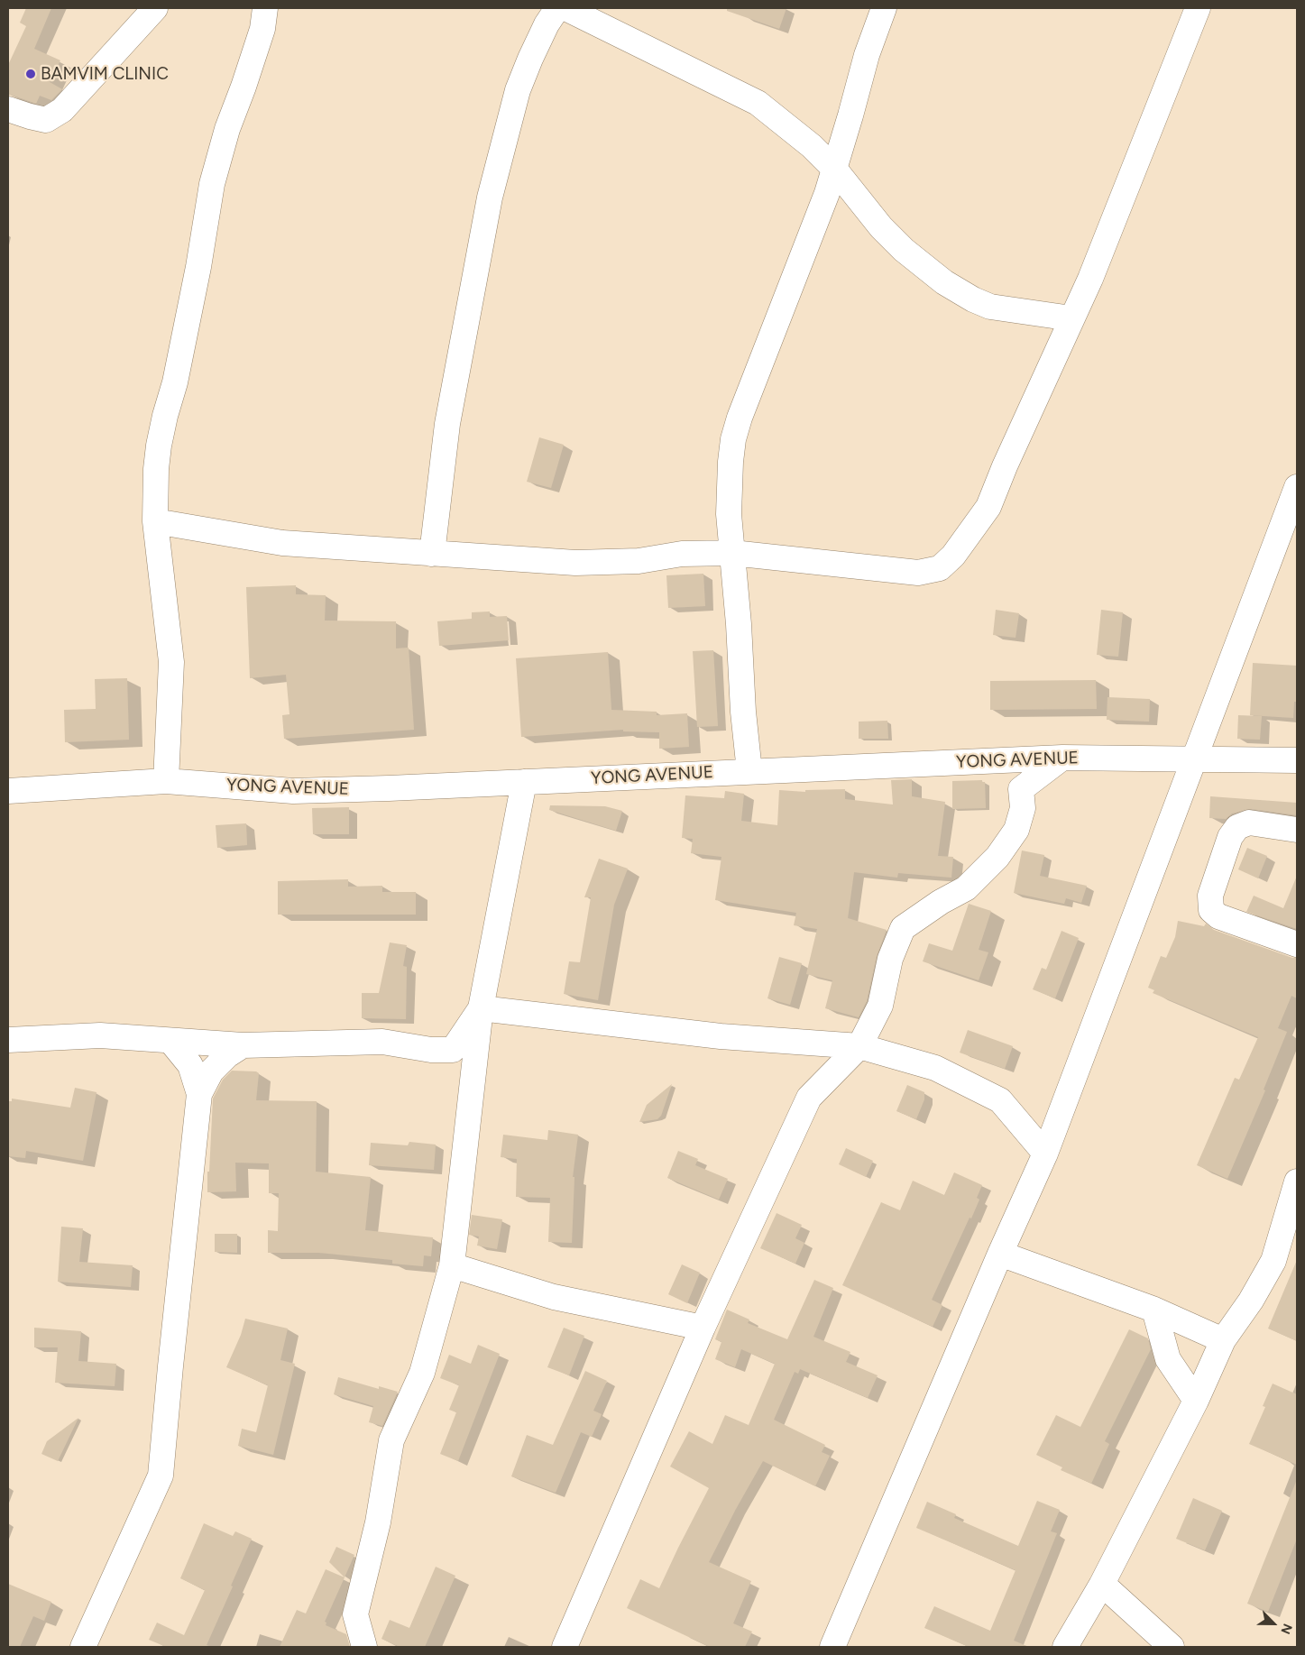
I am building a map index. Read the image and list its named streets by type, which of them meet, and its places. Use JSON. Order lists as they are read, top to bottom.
{
  "streets": {
    "street": ["YONG AVENUE"]
  },
  "places": ["BAMVIM CLINIC"],
  "north": "bottom right"
}
